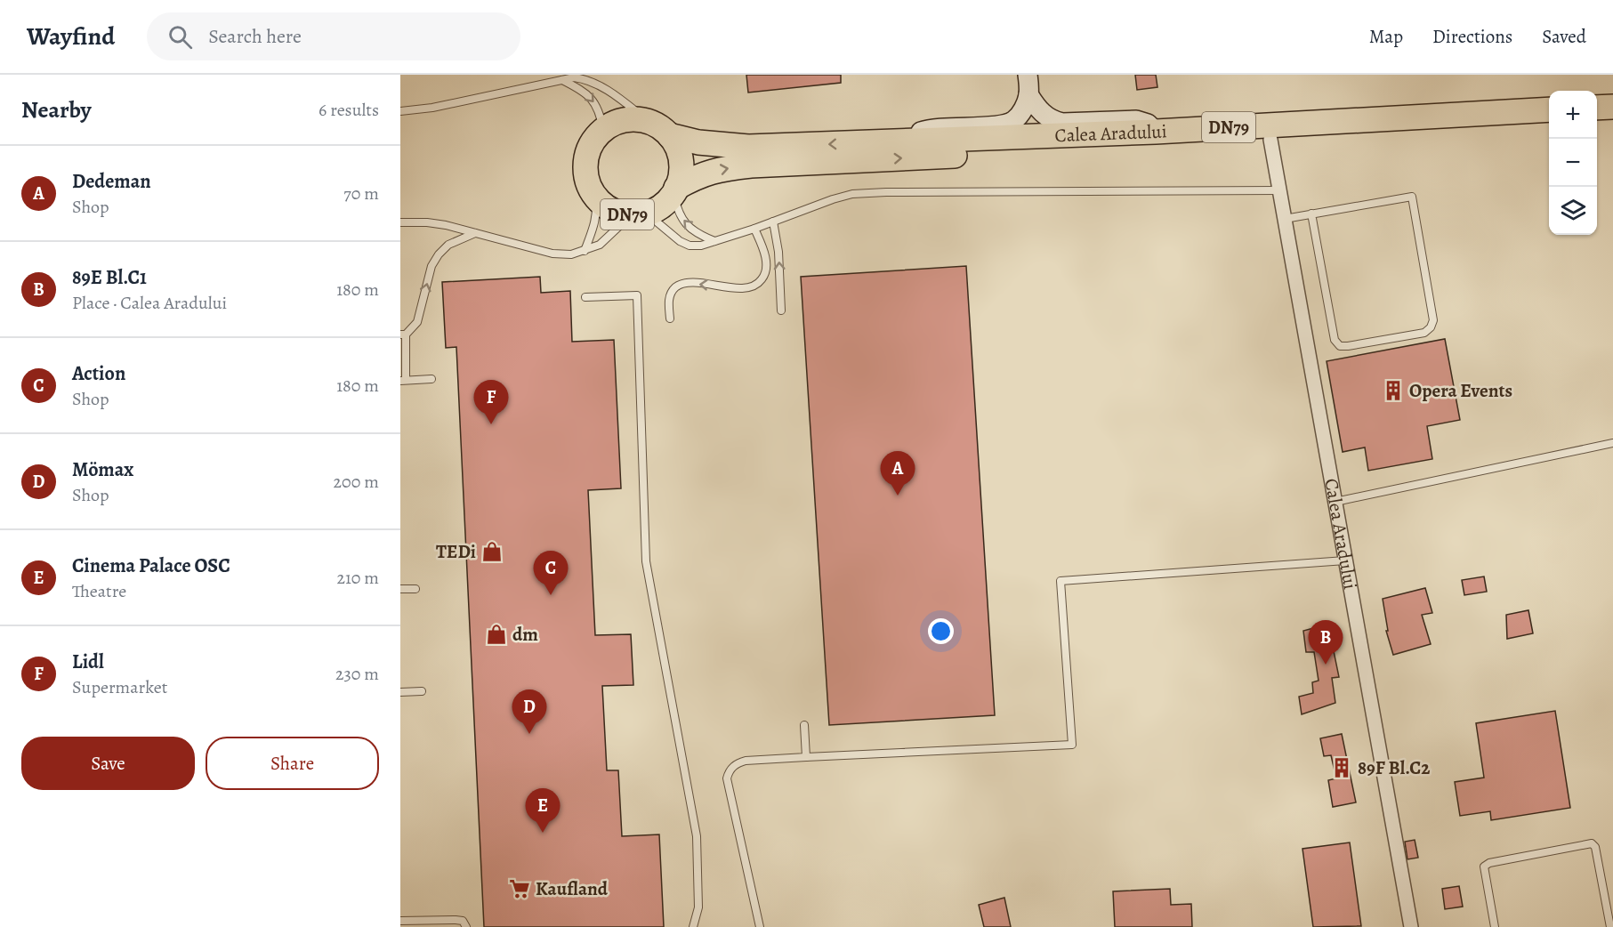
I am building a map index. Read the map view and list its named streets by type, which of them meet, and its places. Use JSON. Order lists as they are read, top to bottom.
{
  "streets": {
    "highway": ["DN79", "Calea Aradului"]
  },
  "crossings": [
    ["DN79", "Calea Aradului"]
  ],
  "places": {
    "building": ["Opera Events", "89F Bl.C2"],
    "shop": ["TEDi", "dm"],
    "supermarket": ["Kaufland"]
  },
  "page": {
    "header": "Wayfind",
    "search": "Search here",
    "nav": ["Map", "Directions", "Saved"],
    "heading": ["Nearby", "6 results"],
    "map_buttons": ["+", "−"],
    "list": [
      {
        "mark": "A",
        "name": "Dedeman",
        "note": "Shop",
        "value": "70 m"
      },
      {
        "mark": "B",
        "name": "89E Bl.C1",
        "note": "Place · Calea Aradului",
        "value": "180 m"
      },
      {
        "mark": "C",
        "name": "Action",
        "note": "Shop",
        "value": "180 m"
      },
      {
        "mark": "D",
        "name": "Mömax",
        "note": "Shop",
        "value": "200 m"
      },
      {
        "mark": "E",
        "name": "Cinema Palace OSC",
        "note": "Theatre",
        "value": "210 m"
      },
      {
        "mark": "F",
        "name": "Lidl",
        "note": "Supermarket",
        "value": "230 m"
      }
    ],
    "pins": [
      "F",
      "A",
      "C",
      "B",
      "D",
      "E"
    ],
    "buttons": ["Save", "Share"]
  }
}
